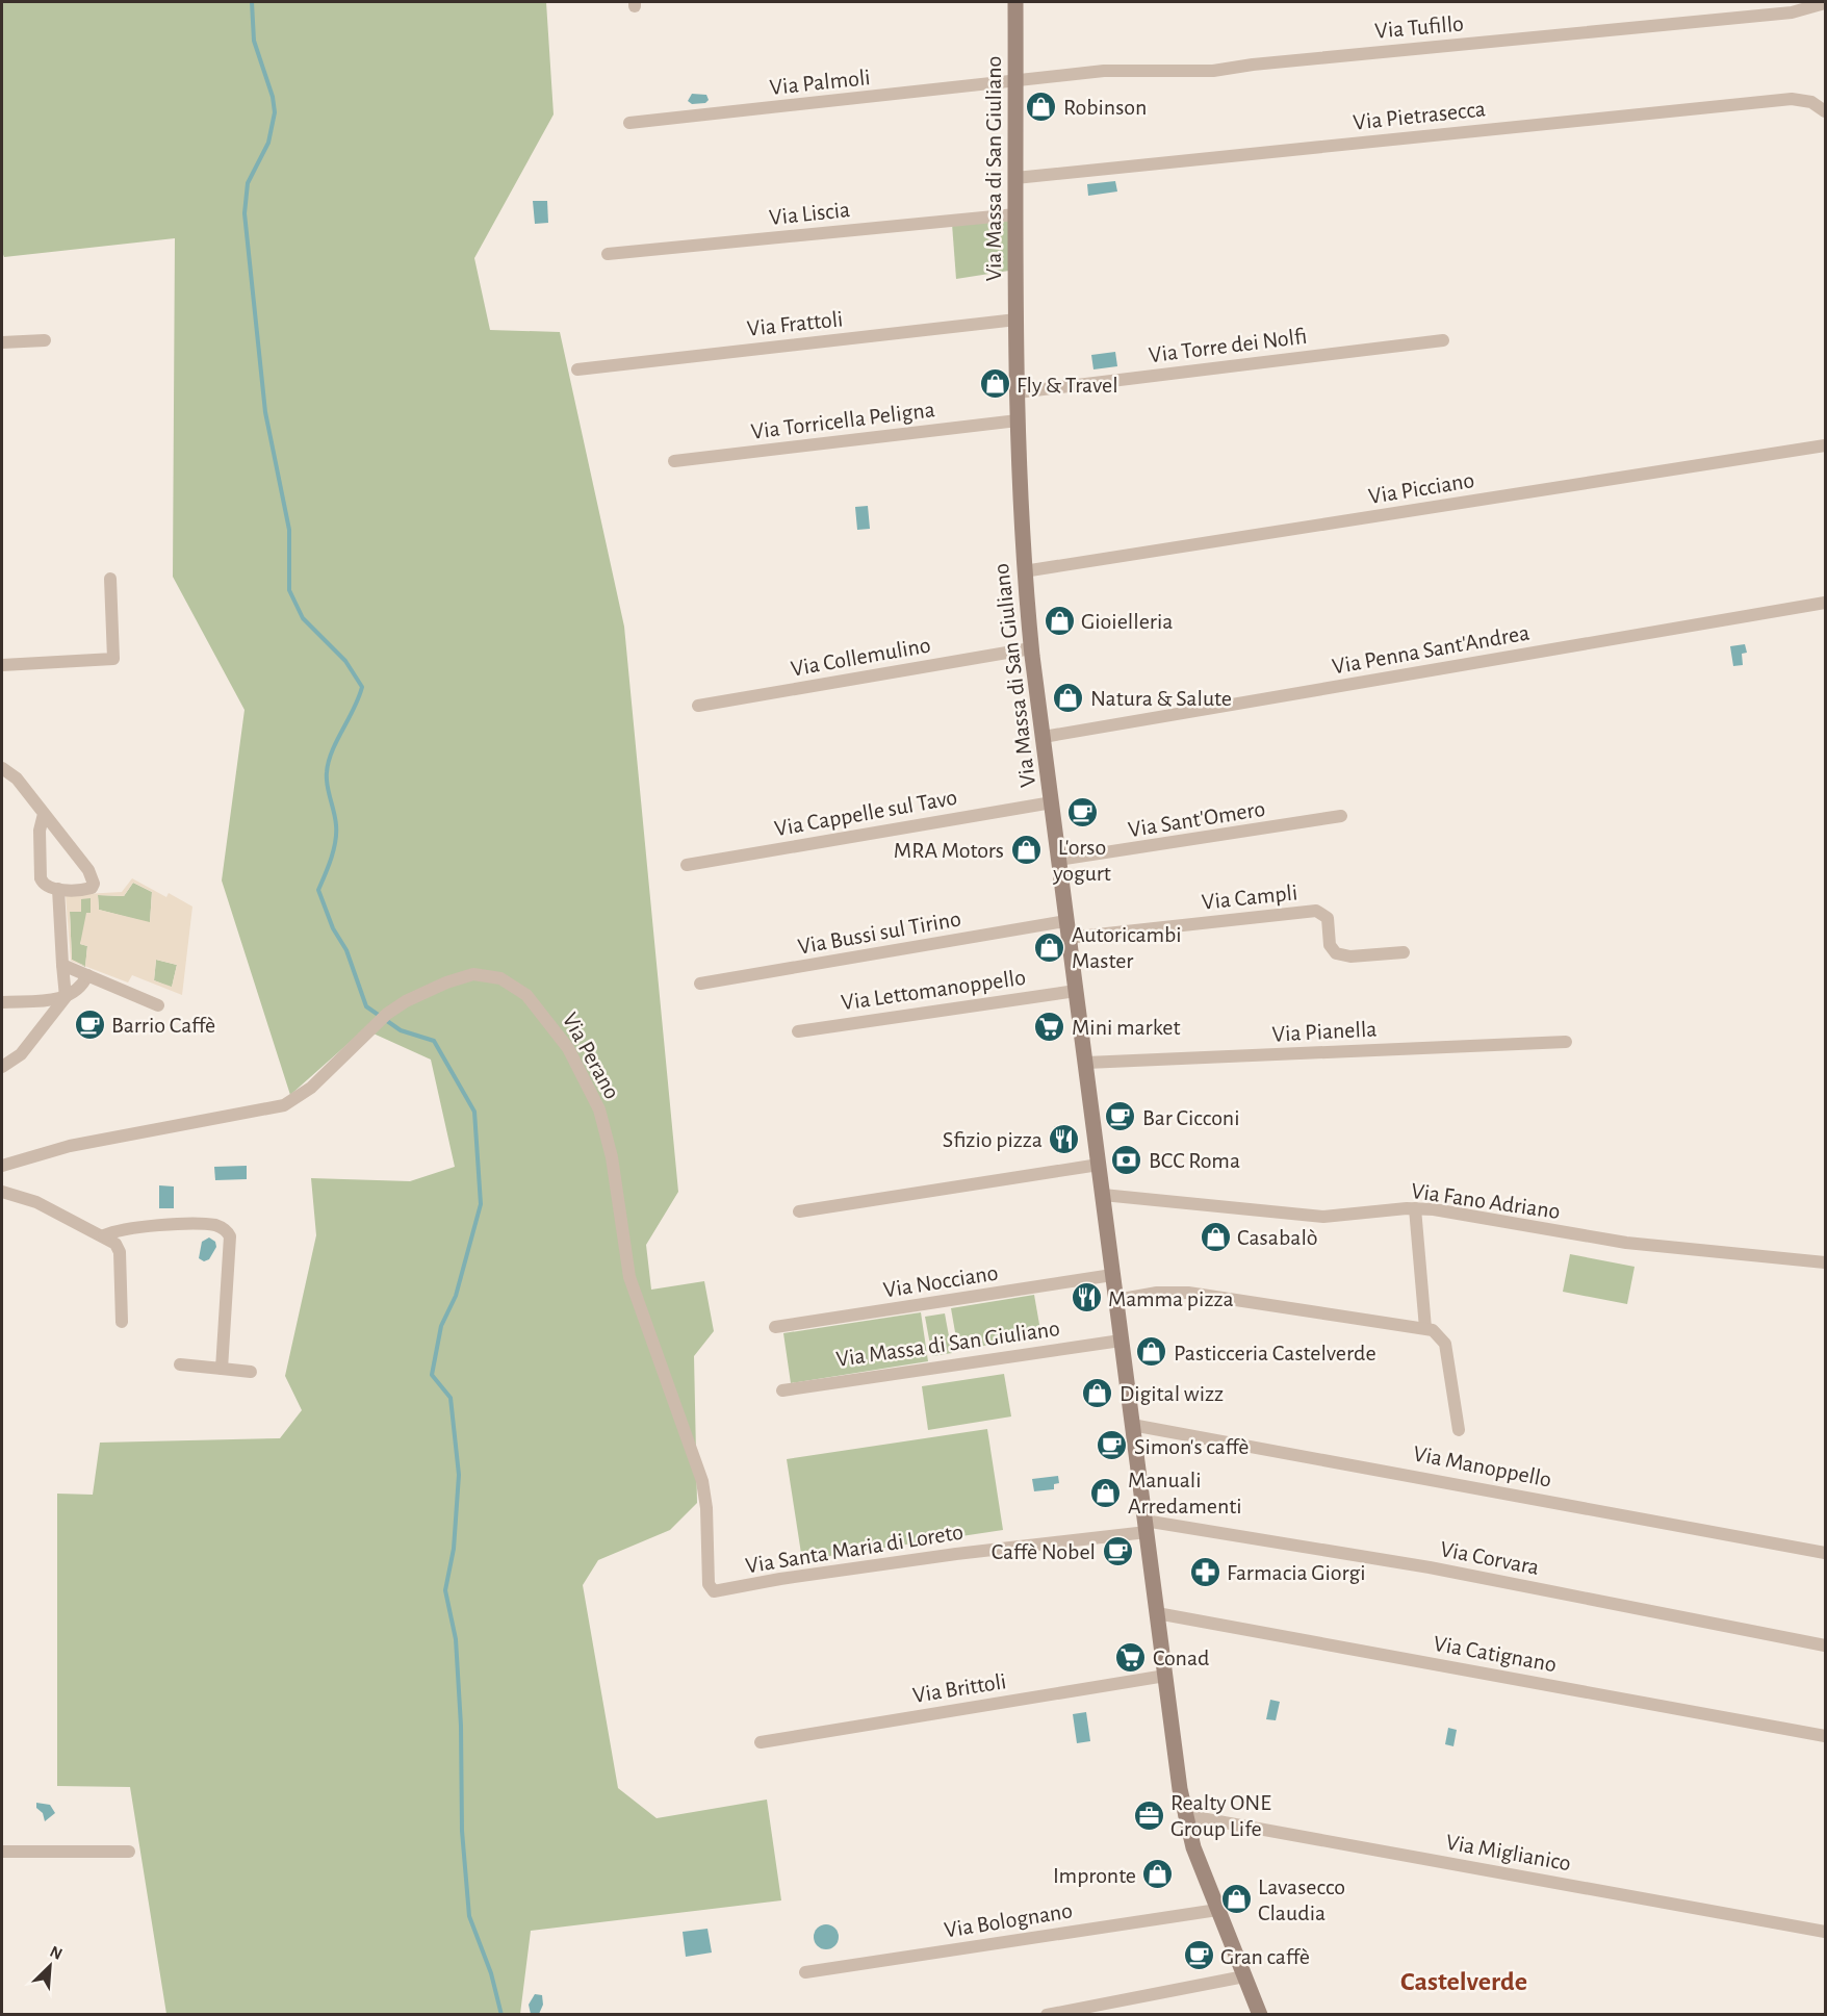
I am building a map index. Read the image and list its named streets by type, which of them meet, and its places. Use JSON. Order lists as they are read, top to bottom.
{
  "streets": {
    "street": [
      "Via Tufillo",
      "Via Palmoli",
      "Via Pietrasecca",
      "Via Massa di San Giuliano",
      "Via Liscia",
      "Via Frattoli",
      "Via Torre dei Nolfi",
      "Via Torricella Peligna",
      "Via Picciano",
      "Via Penna Sant'Andrea",
      "Via Collemulino",
      "Via Cappelle sul Tavo",
      "Via Sant'Omero",
      "Via Campli",
      "Via Bussi sul Tirino",
      "Via Lettomanoppello",
      "Via Pianella",
      "Via Perano",
      "Via Fano Adriano",
      "Via Nocciano",
      "Via Manoppello",
      "Via Santa Maria di Loreto",
      "Via Corvara",
      "Via Catignano",
      "Via Brittoli",
      "Via Miglianico",
      "Via Bolognano"
    ]
  },
  "crossings": [
    ["Via Tufillo", "Via Palmoli"],
    ["Via Tufillo", "Via Massa di San Giuliano"],
    ["Via Palmoli", "Via Massa di San Giuliano"],
    ["Via Pietrasecca", "Via Massa di San Giuliano"],
    ["Via Massa di San Giuliano", "Via Liscia"],
    ["Via Massa di San Giuliano", "Via Frattoli"],
    ["Via Massa di San Giuliano", "Via Torre dei Nolfi"],
    ["Via Massa di San Giuliano", "Via Torricella Peligna"],
    ["Via Massa di San Giuliano", "Via Picciano"],
    ["Via Massa di San Giuliano", "Via Penna Sant'Andrea"],
    ["Via Massa di San Giuliano", "Via Collemulino"],
    ["Via Massa di San Giuliano", "Via Cappelle sul Tavo"],
    ["Via Massa di San Giuliano", "Via Sant'Omero"],
    ["Via Massa di San Giuliano", "Via Campli"],
    ["Via Massa di San Giuliano", "Via Bussi sul Tirino"],
    ["Via Massa di San Giuliano", "Via Lettomanoppello"],
    ["Via Massa di San Giuliano", "Via Pianella"],
    ["Via Massa di San Giuliano", "Via Fano Adriano"],
    ["Via Massa di San Giuliano", "Via Nocciano"],
    ["Via Massa di San Giuliano", "Via Manoppello"],
    ["Via Massa di San Giuliano", "Via Santa Maria di Loreto"],
    ["Via Massa di San Giuliano", "Via Corvara"],
    ["Via Massa di San Giuliano", "Via Catignano"],
    ["Via Massa di San Giuliano", "Via Brittoli"],
    ["Via Massa di San Giuliano", "Via Miglianico"],
    ["Via Massa di San Giuliano", "Via Bolognano"],
    ["Via Perano", "Via Santa Maria di Loreto"],
    ["Via Santa Maria di Loreto", "Via Corvara"]
  ],
  "districts": ["Castelverde"],
  "places": {
    "shop": [
      "Robinson",
      "Fly & Travel",
      "Gioielleria",
      "Natura & Salute",
      "MRA Motors",
      "Autoricambi Master",
      "Casabalò",
      "Pasticceria Castelverde",
      "Digital wizz",
      "Manuali Arredamenti",
      "Impronte",
      "Lavasecco Claudia"
    ],
    "cafe": [
      "L'orso yogurt",
      "Barrio Caffè",
      "Bar Cicconi",
      "Simon's caffè",
      "Caffè Nobel",
      "Gran caffè"
    ],
    "supermarket": ["Mini market", "Conad"],
    "restaurant": ["Sfizio pizza", "Mamma pizza"],
    "bank": ["BCC Roma"],
    "pharmacy": ["Farmacia Giorgi"],
    "office": ["Realty ONE Group Life"]
  },
  "north": "top right"
}
